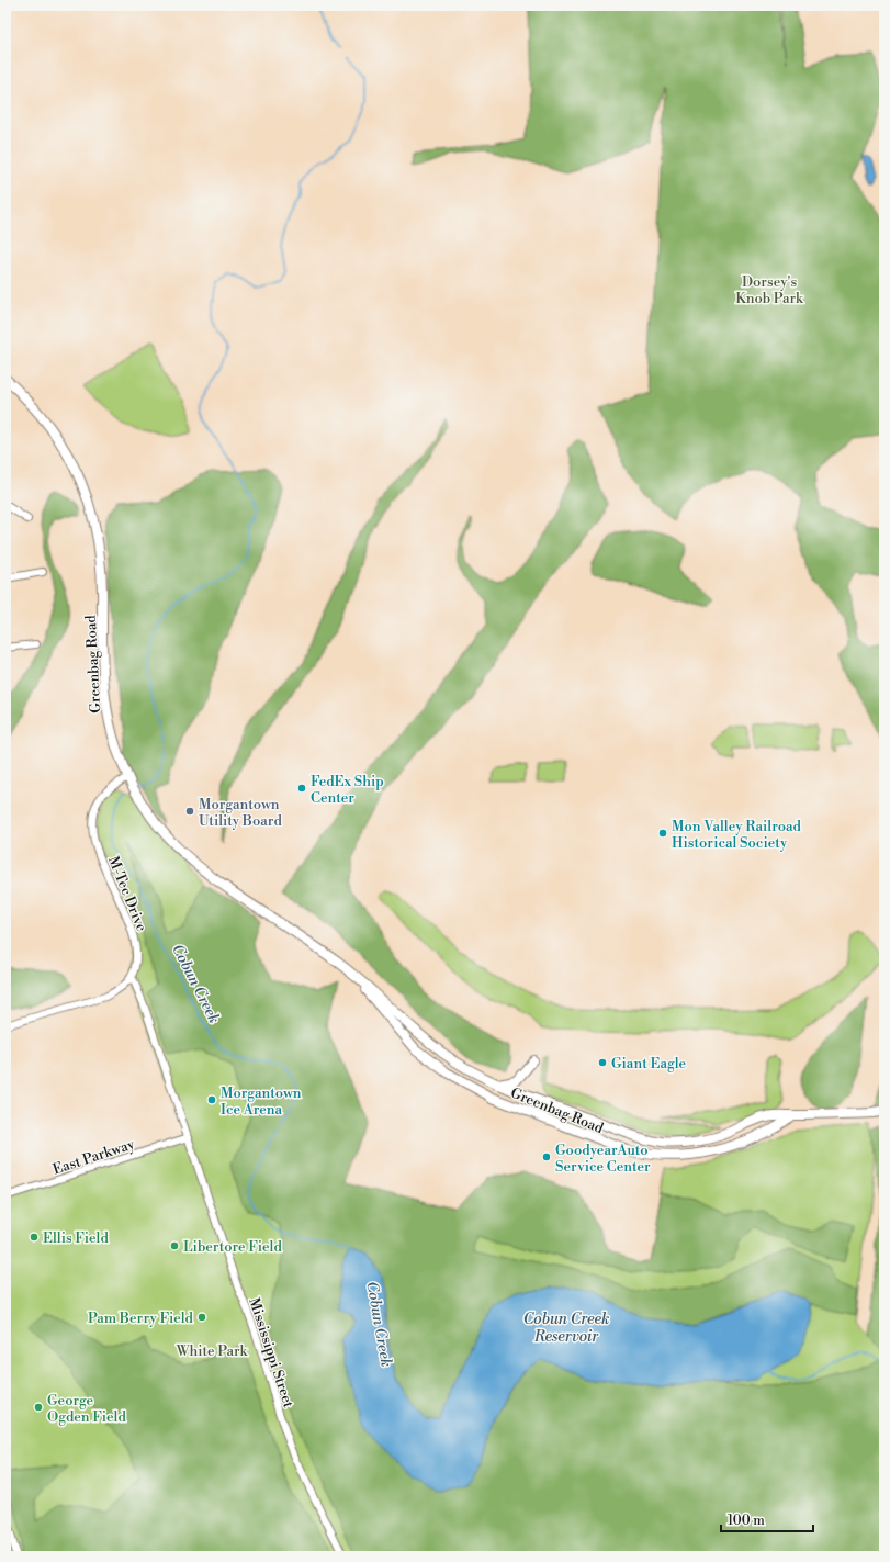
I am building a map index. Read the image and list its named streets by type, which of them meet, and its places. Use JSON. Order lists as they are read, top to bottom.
{
  "streets": {
    "main road": ["Greenbag Road"],
    "street": ["M-Tec Drive", "East Parkway", "Mississippi Street"]
  },
  "crossings": [
    ["Greenbag Road", "M-Tec Drive"],
    ["M-Tec Drive", "Mississippi Street"],
    ["East Parkway", "Mississippi Street"]
  ],
  "water": ["Cobun Creek", "Cobun Creek Reservoir"],
  "parks": ["Dorsey's Knob Park", "White Park"],
  "places": [
    "FedEx Ship Center",
    "Morgantown Utility Board",
    "Mon Valley Railroad Historical Society",
    "Giant Eagle",
    "Morgantown Ice Arena",
    "GoodyearAuto Service Center",
    "Ellis Field",
    "Libertore Field",
    "Pam Berry Field",
    "George Ogden Field"
  ],
  "scale_bar": "100 m"
}
